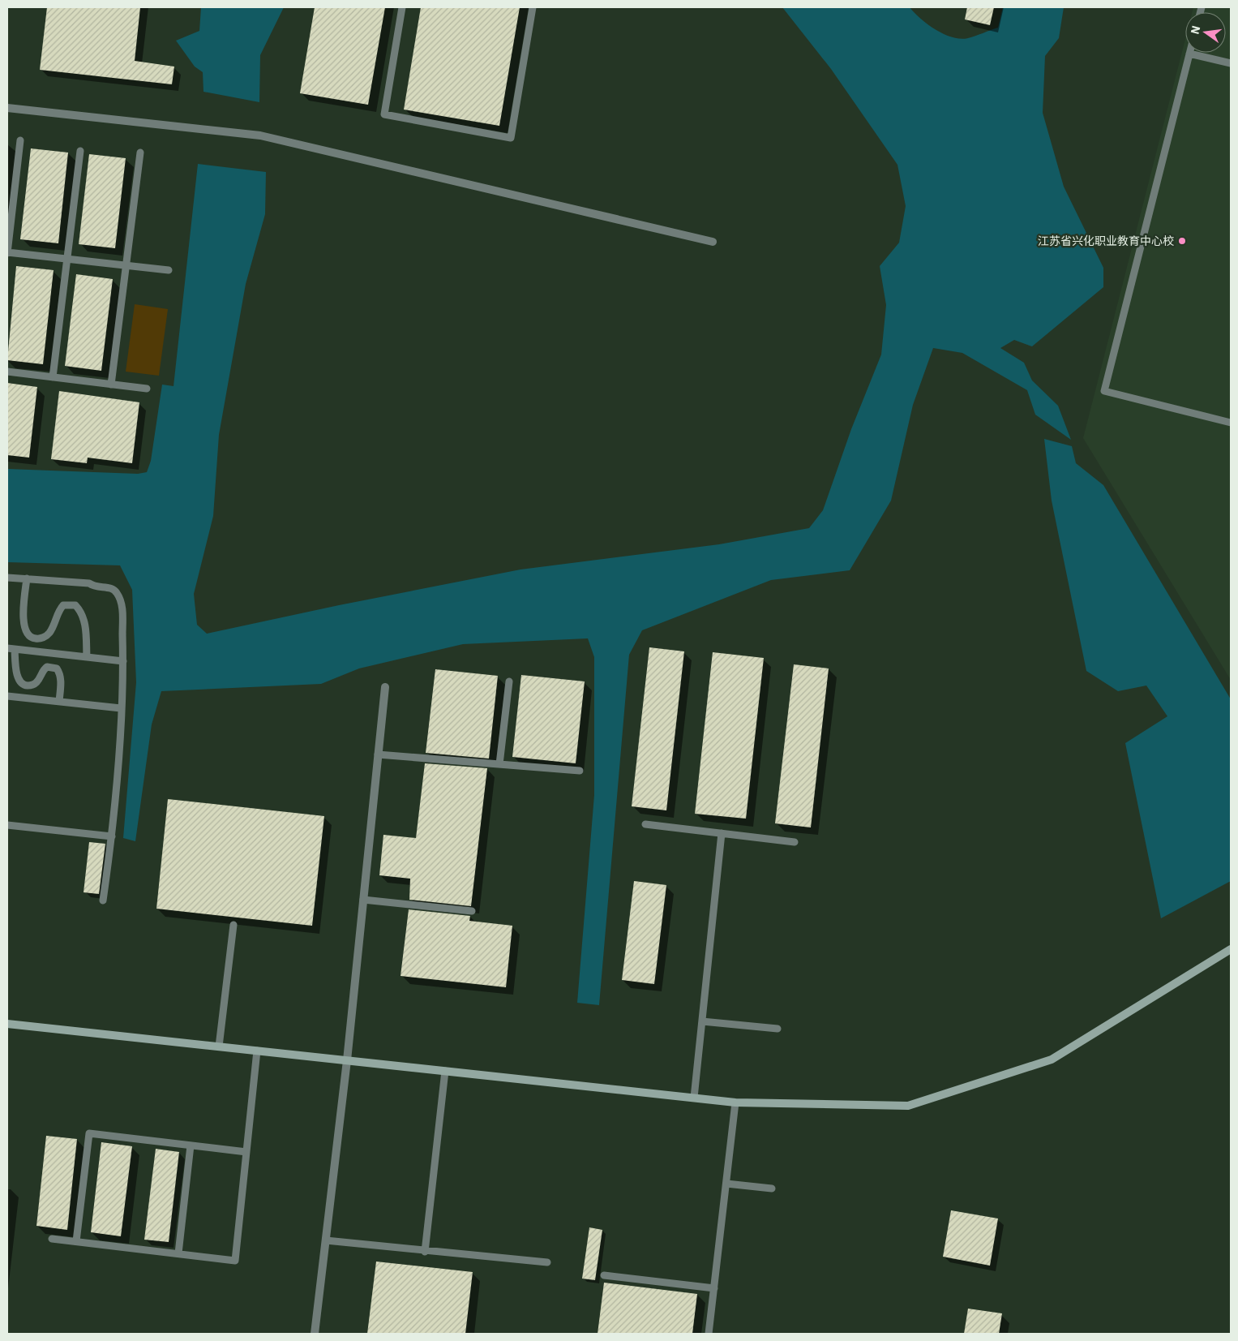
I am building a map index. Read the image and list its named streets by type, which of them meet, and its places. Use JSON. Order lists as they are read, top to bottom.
{
  "places": ["江苏省兴化职业教育中心校"],
  "north": "left"
}
